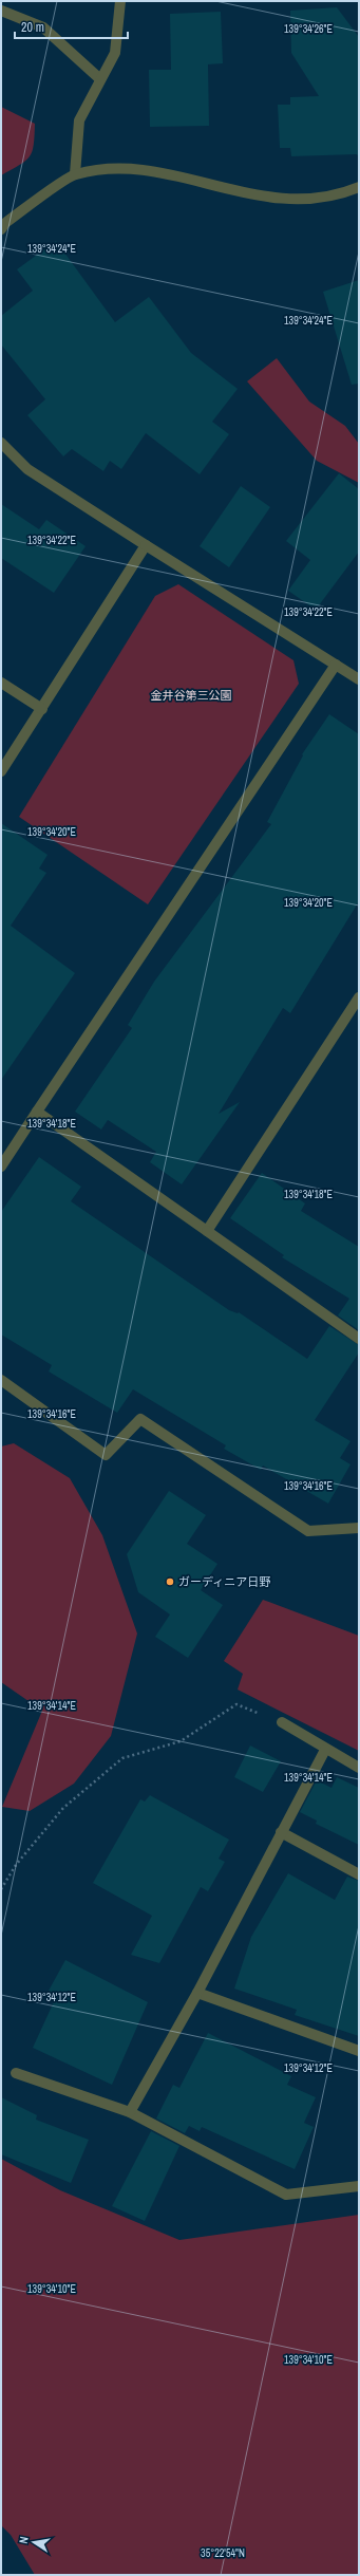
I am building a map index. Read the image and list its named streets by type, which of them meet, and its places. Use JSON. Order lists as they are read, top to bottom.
{
  "parks": ["金井谷第三公園"],
  "places": ["ガーディニア日野"],
  "scale_bar": "20 m",
  "north": "left",
  "coordinates": [
    "139°34'26\"E",
    "139°34'24\"E",
    "139°34'22\"E",
    "139°34'20\"E",
    "139°34'18\"E",
    "139°34'16\"E",
    "139°34'14\"E",
    "139°34'12\"E",
    "139°34'10\"E",
    "35°22'54\"N"
  ]
}
